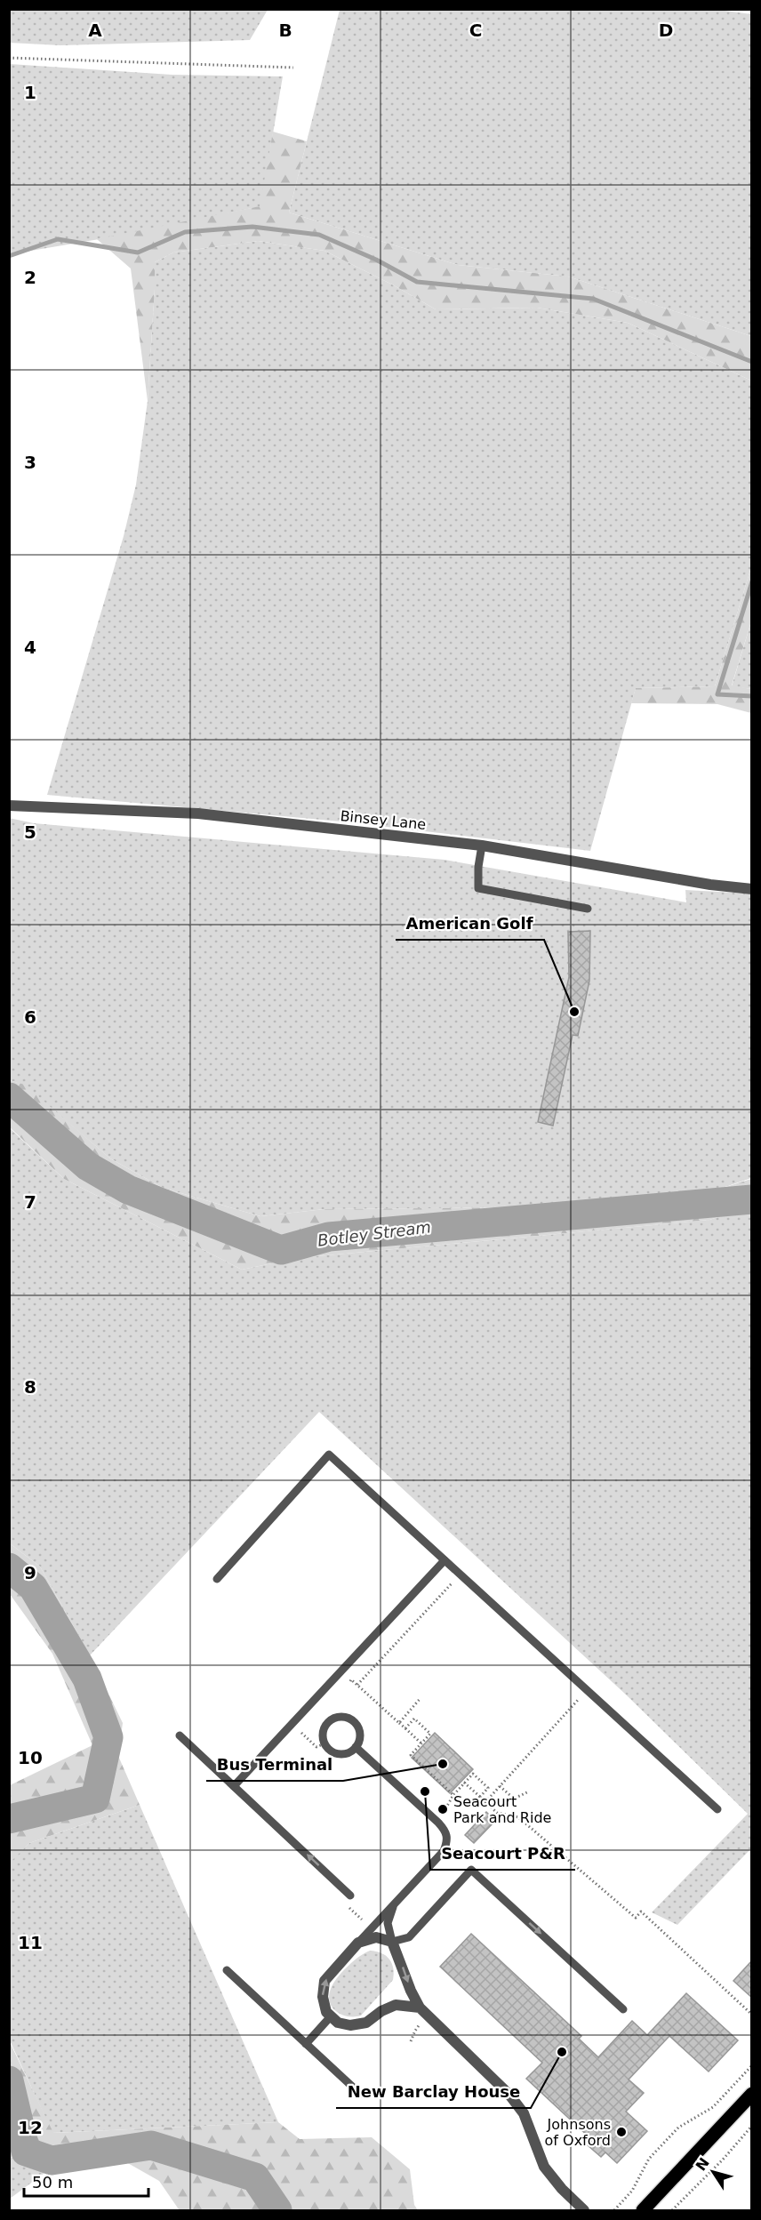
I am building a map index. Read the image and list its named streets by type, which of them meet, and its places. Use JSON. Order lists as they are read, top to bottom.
{
  "streets": {
    "street": ["Binsey Lane"]
  },
  "water": ["Botley Stream"],
  "places": [
    "American Golf",
    "Bus Terminal",
    "Seacourt P&R",
    "Seacourt Park and Ride",
    "New Barclay House",
    "Johnsons of Oxford"
  ],
  "scale_bar": "50 m",
  "north": "top left",
  "grid": {
    "columns": [
      "A",
      "B",
      "C",
      "D"
    ],
    "rows": [
      "1",
      "2",
      "3",
      "4",
      "5",
      "6",
      "7",
      "8",
      "9",
      "10",
      "11",
      "12"
    ]
  }
}
